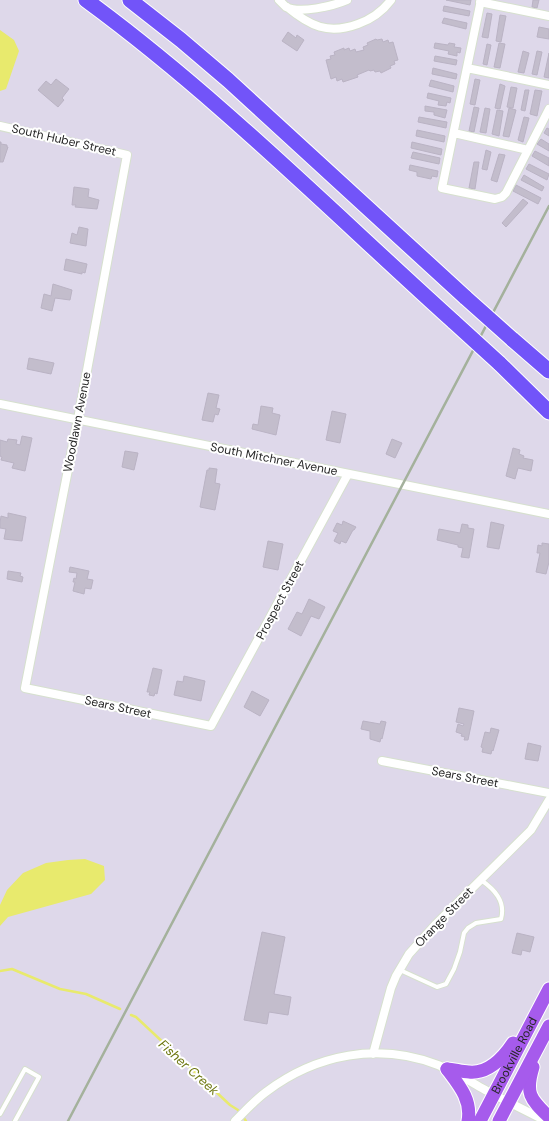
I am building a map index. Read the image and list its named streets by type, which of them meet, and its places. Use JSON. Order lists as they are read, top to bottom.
{
  "streets": {
    "main road": ["Brookville Road"],
    "street": [
      "South Huber Street",
      "Woodlawn Avenue",
      "South Mitchner Avenue",
      "Prospect Street",
      "Sears Street",
      "Orange Street"
    ]
  },
  "crossings": [
    ["South Huber Street", "Woodlawn Avenue"],
    ["Woodlawn Avenue", "South Mitchner Avenue"],
    ["Woodlawn Avenue", "Sears Street"],
    ["South Mitchner Avenue", "Prospect Street"],
    ["Prospect Street", "Sears Street"]
  ],
  "water": ["Fisher Creek"]
}
